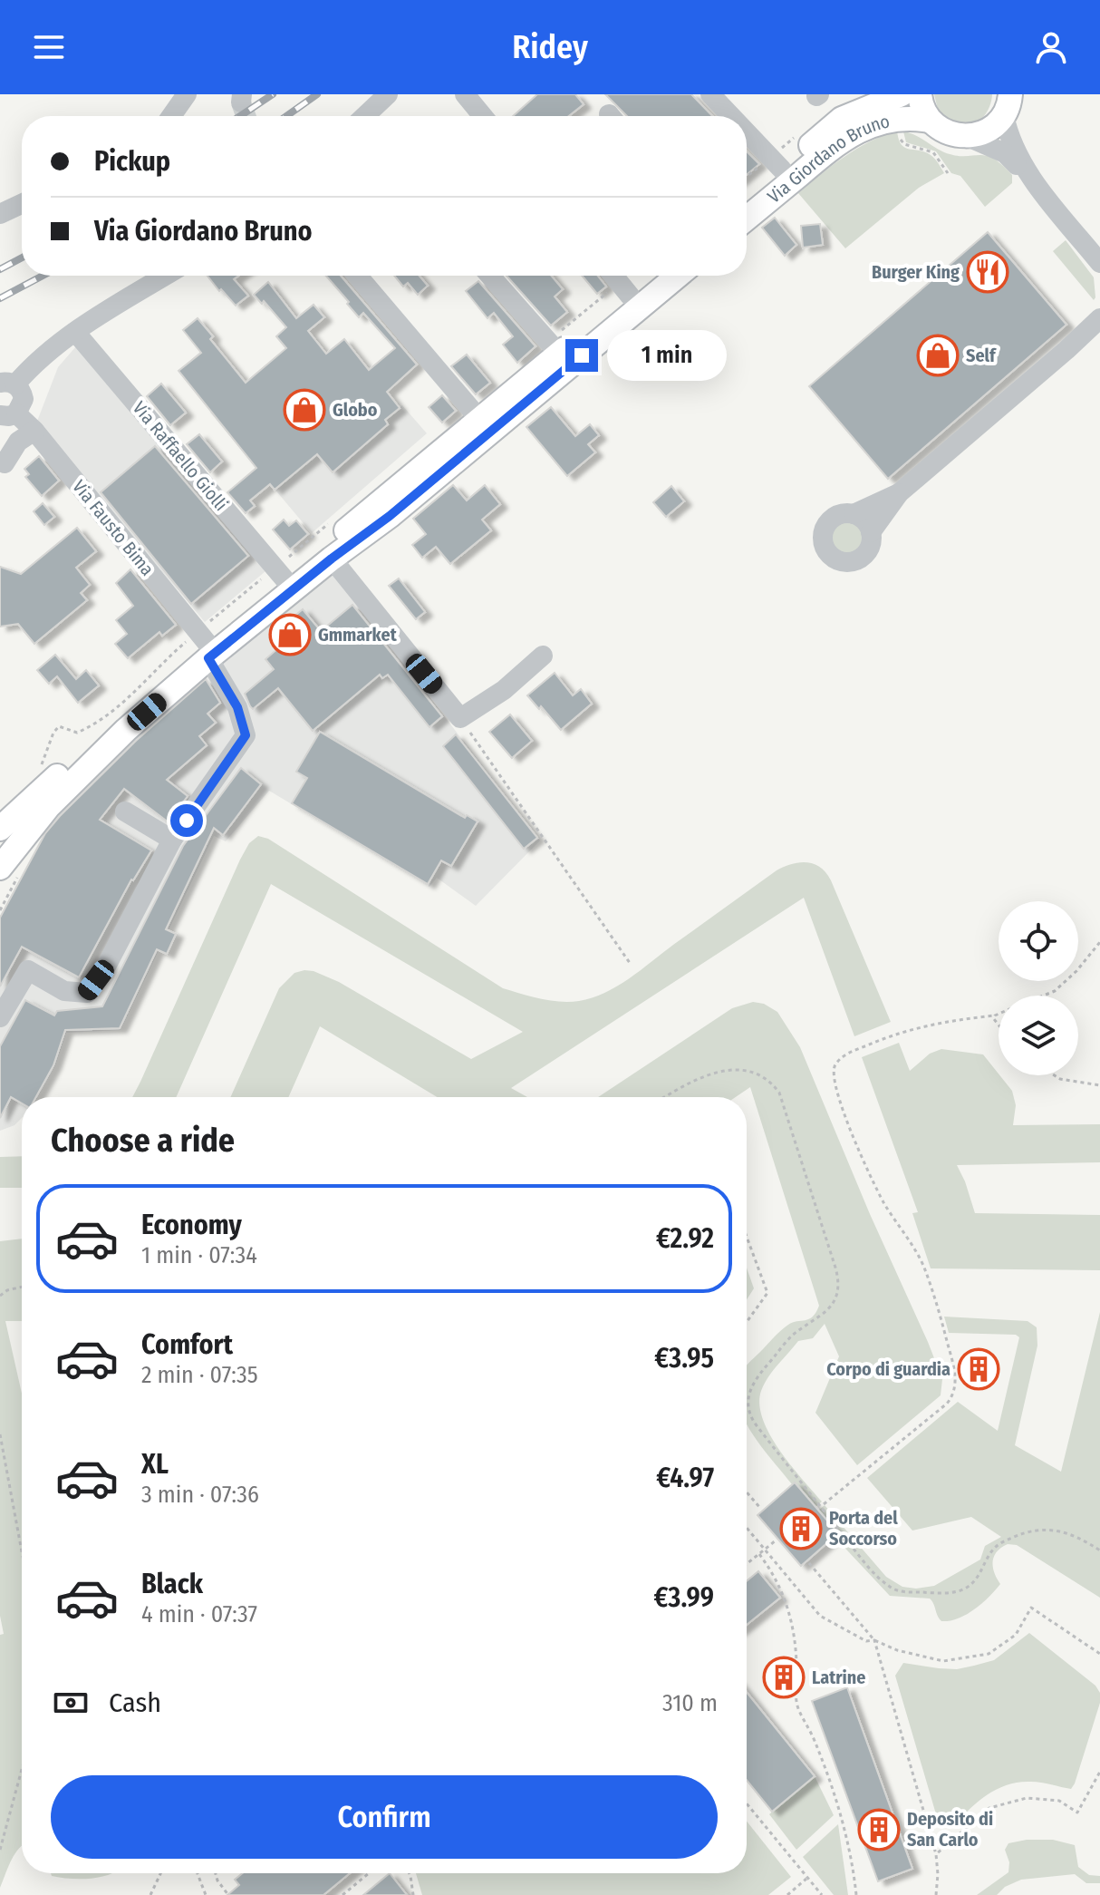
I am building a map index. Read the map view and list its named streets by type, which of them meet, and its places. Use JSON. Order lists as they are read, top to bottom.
{
  "streets": {
    "main road": ["Via Giordano Bruno"],
    "street": ["Via Raffaello Giolli", "Via Fausto Bima"]
  },
  "places": {
    "restaurant": ["Burger King"],
    "shop": ["Self", "Globo", "Gmmarket"],
    "building": [
      "Corpo di guardia",
      "Porta del Soccorso",
      "Latrine",
      "Deposito di San Carlo"
    ]
  },
  "page": {
    "header": "Ridey",
    "banner": ["Pickup", "Via Giordano Bruno"],
    "bubble": "1 min",
    "heading": "Choose a ride",
    "list": [
      {
        "name": "Economy",
        "note": "1 min · 07:34",
        "value": "€2.92"
      },
      {
        "name": "Comfort",
        "note": "2 min · 07:35",
        "value": "€3.95"
      },
      {
        "name": "XL",
        "note": "3 min · 07:36",
        "value": "€4.97"
      },
      {
        "name": "Black",
        "note": "4 min · 07:37",
        "value": "€3.99"
      }
    ],
    "pay": ["Cash", "310 m"],
    "buttons": "Confirm"
  }
}
